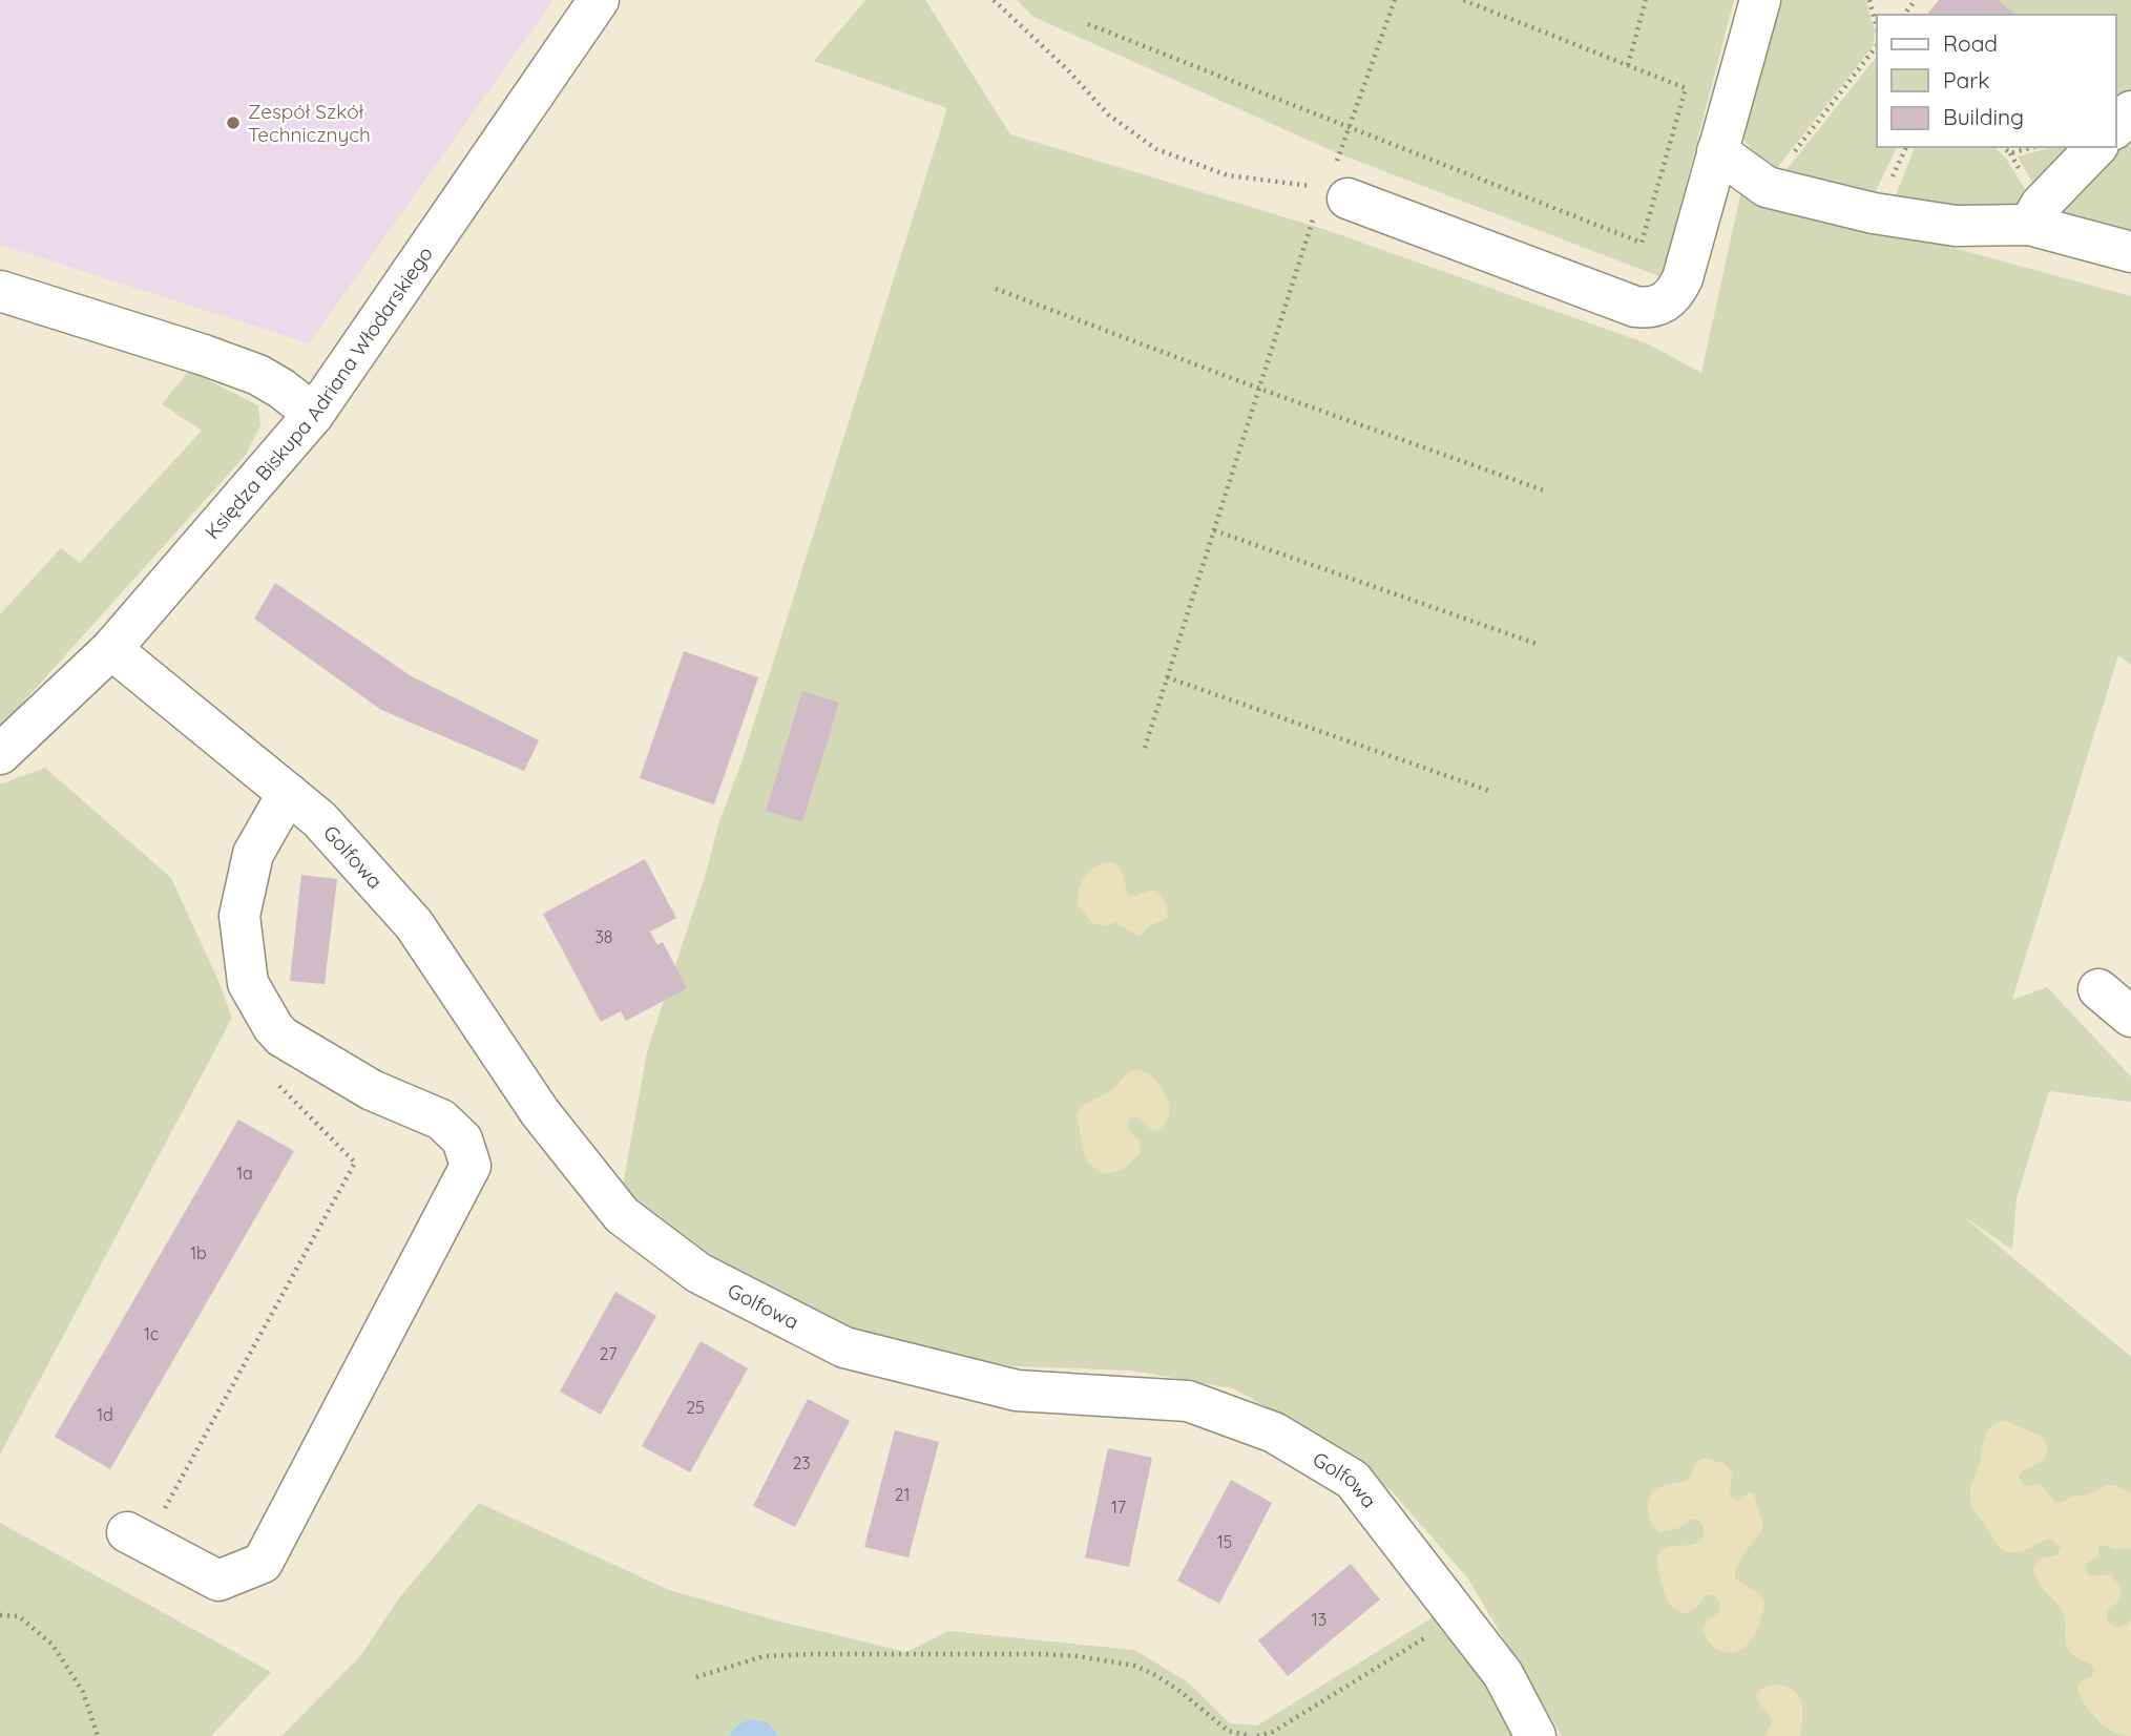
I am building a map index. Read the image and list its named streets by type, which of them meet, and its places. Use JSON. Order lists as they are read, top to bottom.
{
  "streets": {
    "street": ["Księdza Biskupa Adriana Włodarskiego", "Golfowa"]
  },
  "crossings": [
    ["Księdza Biskupa Adriana Włodarskiego", "Golfowa"]
  ],
  "places": ["Zespół Szkół Technicznych"],
  "house_numbers": [
    "38",
    "1a",
    "1b",
    "1c",
    "27",
    "25",
    "1d",
    "23",
    "21",
    "17",
    "15",
    "13"
  ],
  "legend": ["Road", "Park", "Building"]
}
